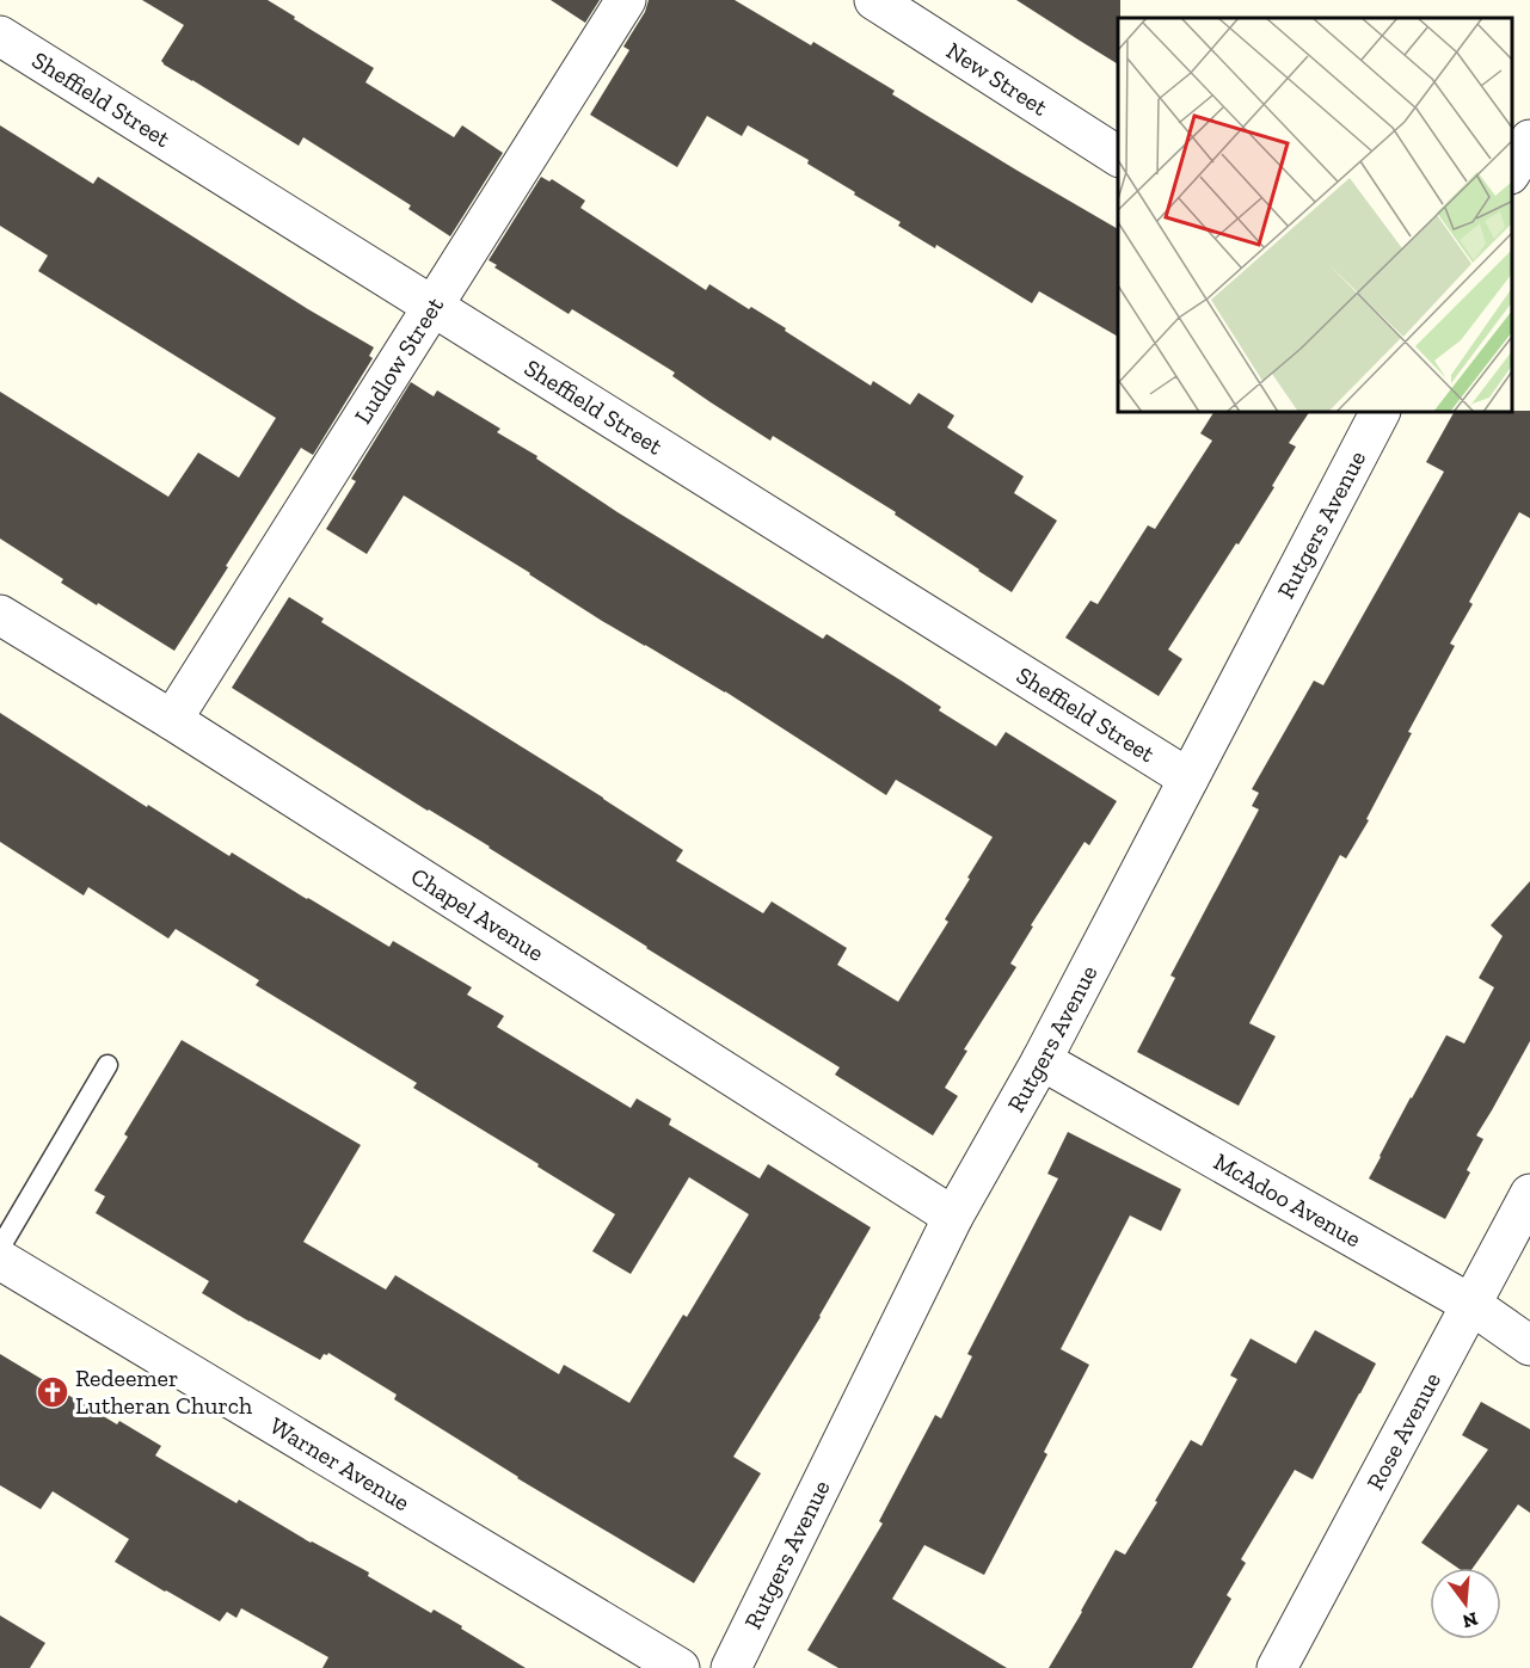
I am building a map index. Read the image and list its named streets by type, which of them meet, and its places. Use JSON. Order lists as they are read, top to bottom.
{
  "streets": {
    "street": [
      "New Street",
      "Sheffield Street",
      "Ludlow Street",
      "Rutgers Avenue",
      "Chapel Avenue",
      "McAdoo Avenue",
      "Rose Avenue",
      "Warner Avenue"
    ]
  },
  "crossings": [
    ["Sheffield Street", "Ludlow Street"],
    ["Sheffield Street", "Rutgers Avenue"],
    ["Ludlow Street", "Chapel Avenue"],
    ["Rutgers Avenue", "Chapel Avenue"],
    ["Rutgers Avenue", "McAdoo Avenue"],
    ["McAdoo Avenue", "Rose Avenue"]
  ],
  "places": {
    "church": ["Redeemer Lutheran Church"]
  },
  "north": "bottom"
}
